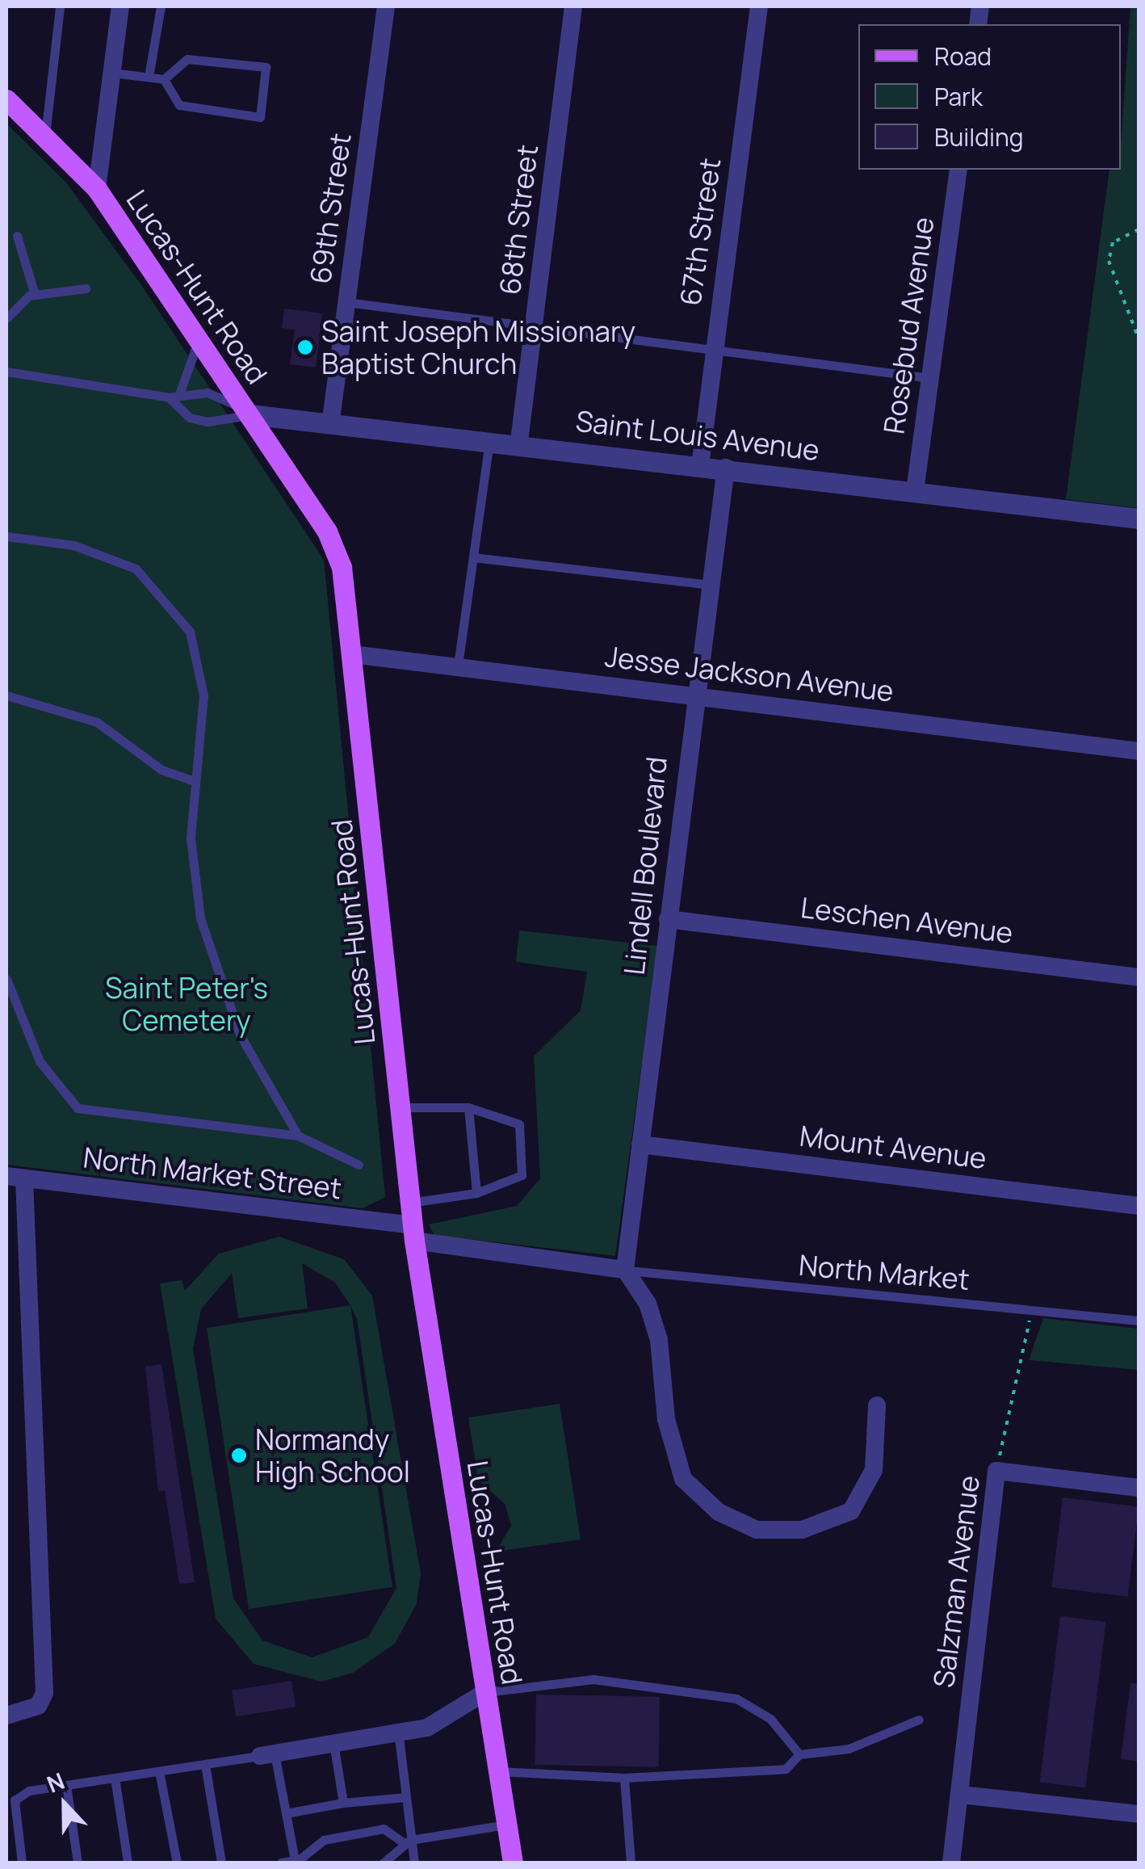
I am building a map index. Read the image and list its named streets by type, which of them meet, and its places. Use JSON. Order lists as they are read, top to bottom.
{
  "streets": {
    "main road": ["Lucas-Hunt Road"],
    "street": [
      "69th Street",
      "68th Street",
      "67th Street",
      "Rosebud Avenue",
      "Saint Louis Avenue",
      "Jesse Jackson Avenue",
      "Lindell Boulevard",
      "Leschen Avenue",
      "Mount Avenue",
      "North Market Street",
      "Salzman Avenue"
    ],
    "lane": ["North Market"]
  },
  "crossings": [
    ["69th Street", "Saint Louis Avenue"],
    ["68th Street", "Saint Louis Avenue"],
    ["67th Street", "Saint Louis Avenue"],
    ["Lucas-Hunt Road", "Saint Louis Avenue"],
    ["Lucas-Hunt Road", "Jesse Jackson Avenue"],
    ["Lucas-Hunt Road", "North Market Street"],
    ["Rosebud Avenue", "Saint Louis Avenue"],
    ["Saint Louis Avenue", "Lindell Boulevard"],
    ["Jesse Jackson Avenue", "Lindell Boulevard"],
    ["Lindell Boulevard", "Leschen Avenue"],
    ["Lindell Boulevard", "Mount Avenue"],
    ["Lindell Boulevard", "North Market Street"],
    ["Lindell Boulevard", "North Market"],
    ["North Market Street", "North Market"],
    ["North Market", "Salzman Avenue"]
  ],
  "parks": ["Saint Peter's Cemetery"],
  "places": ["Saint Joseph Missionary Baptist Church", "Normandy High School"],
  "legend": ["Road", "Park", "Building"],
  "north": "top"
}
